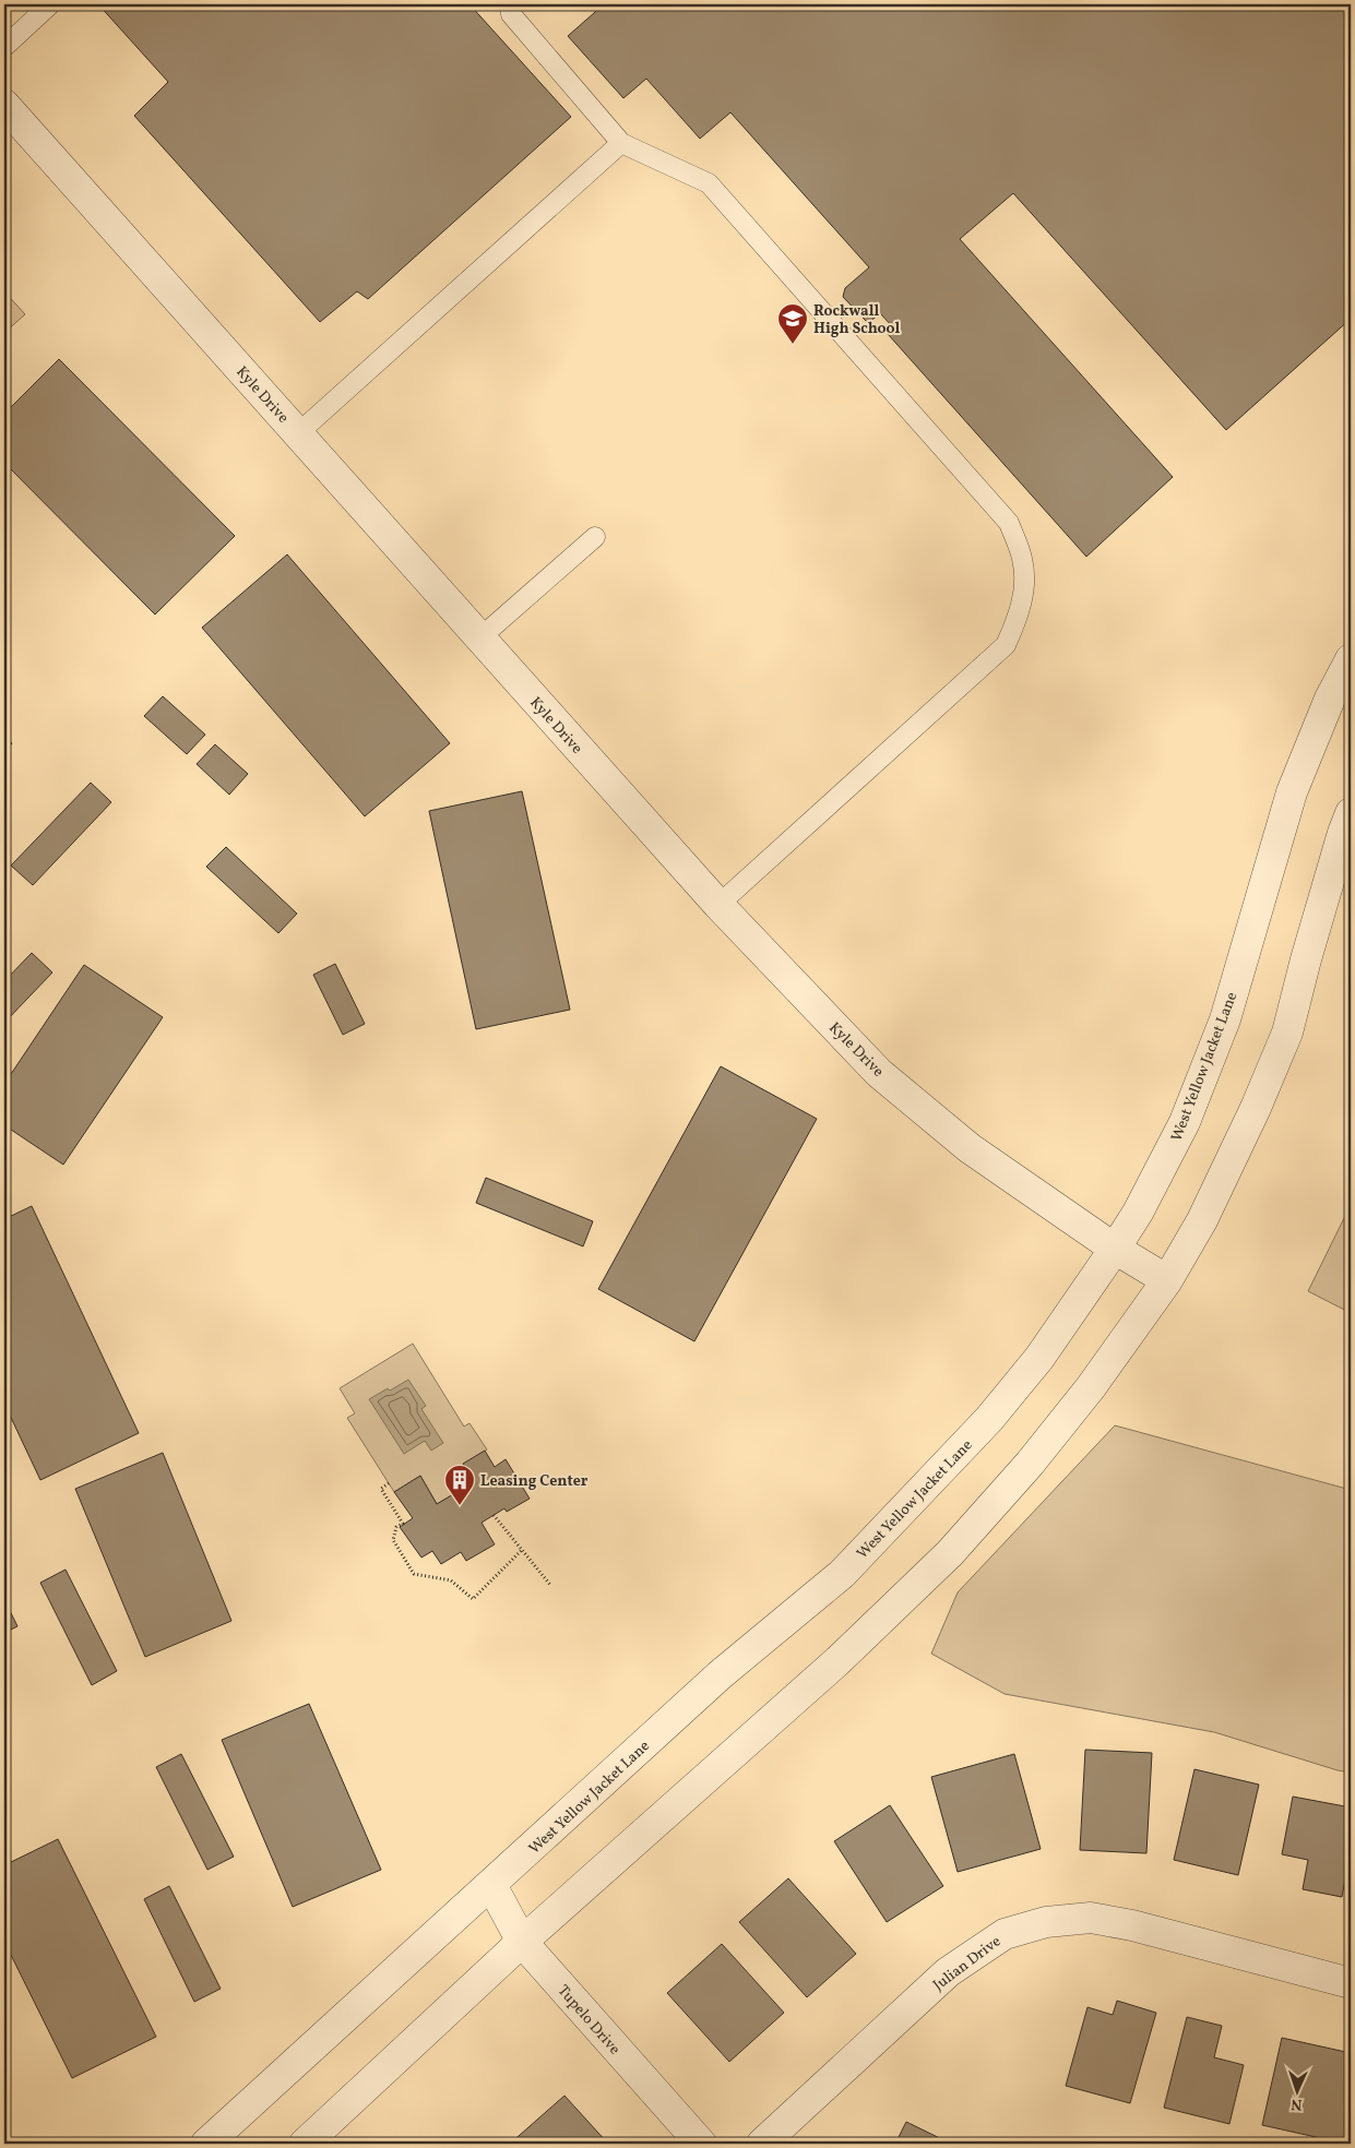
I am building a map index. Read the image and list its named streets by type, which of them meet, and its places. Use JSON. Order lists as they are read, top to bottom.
{
  "streets": {
    "street": [
      "Kyle Drive",
      "West Yellow Jacket Lane",
      "Julian Drive",
      "Tupelo Drive"
    ]
  },
  "crossings": [
    ["Kyle Drive", "West Yellow Jacket Lane"],
    ["West Yellow Jacket Lane", "Tupelo Drive"]
  ],
  "places": {
    "school or university": ["Rockwall High School"],
    "building": ["Leasing Center"]
  },
  "north": "bottom"
}
